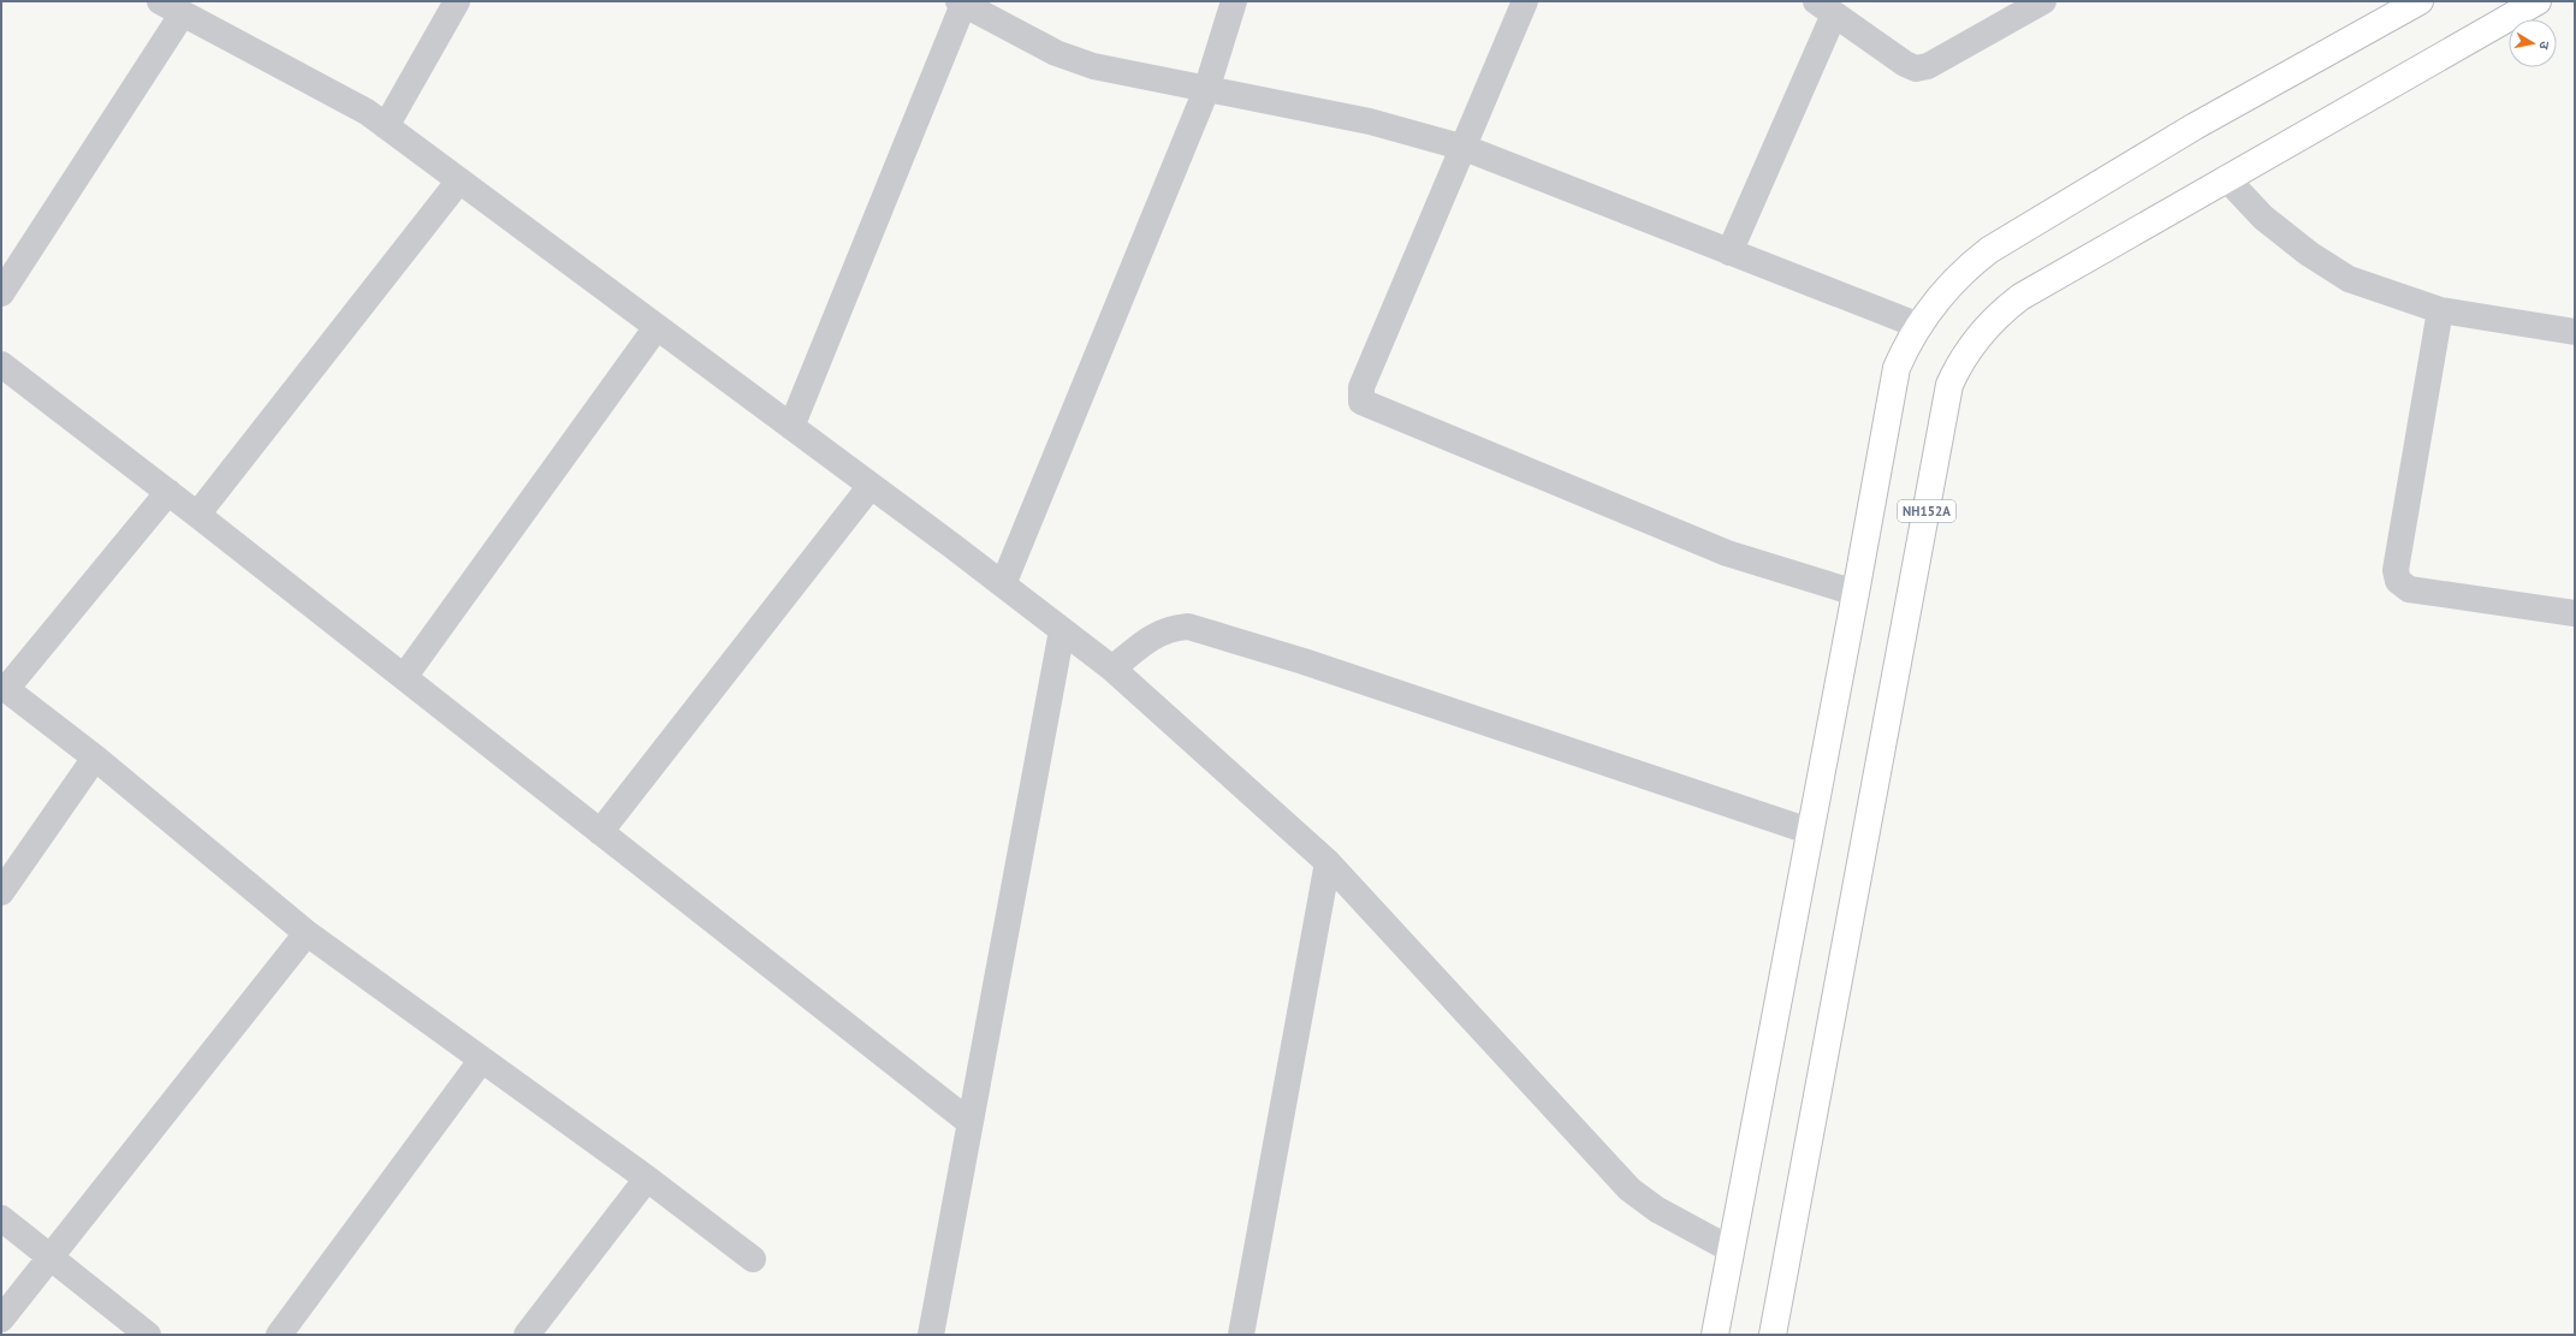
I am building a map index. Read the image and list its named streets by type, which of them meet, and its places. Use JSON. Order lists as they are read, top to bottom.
{
  "streets": {
    "highway": ["NH152A"]
  },
  "north": "right"
}
